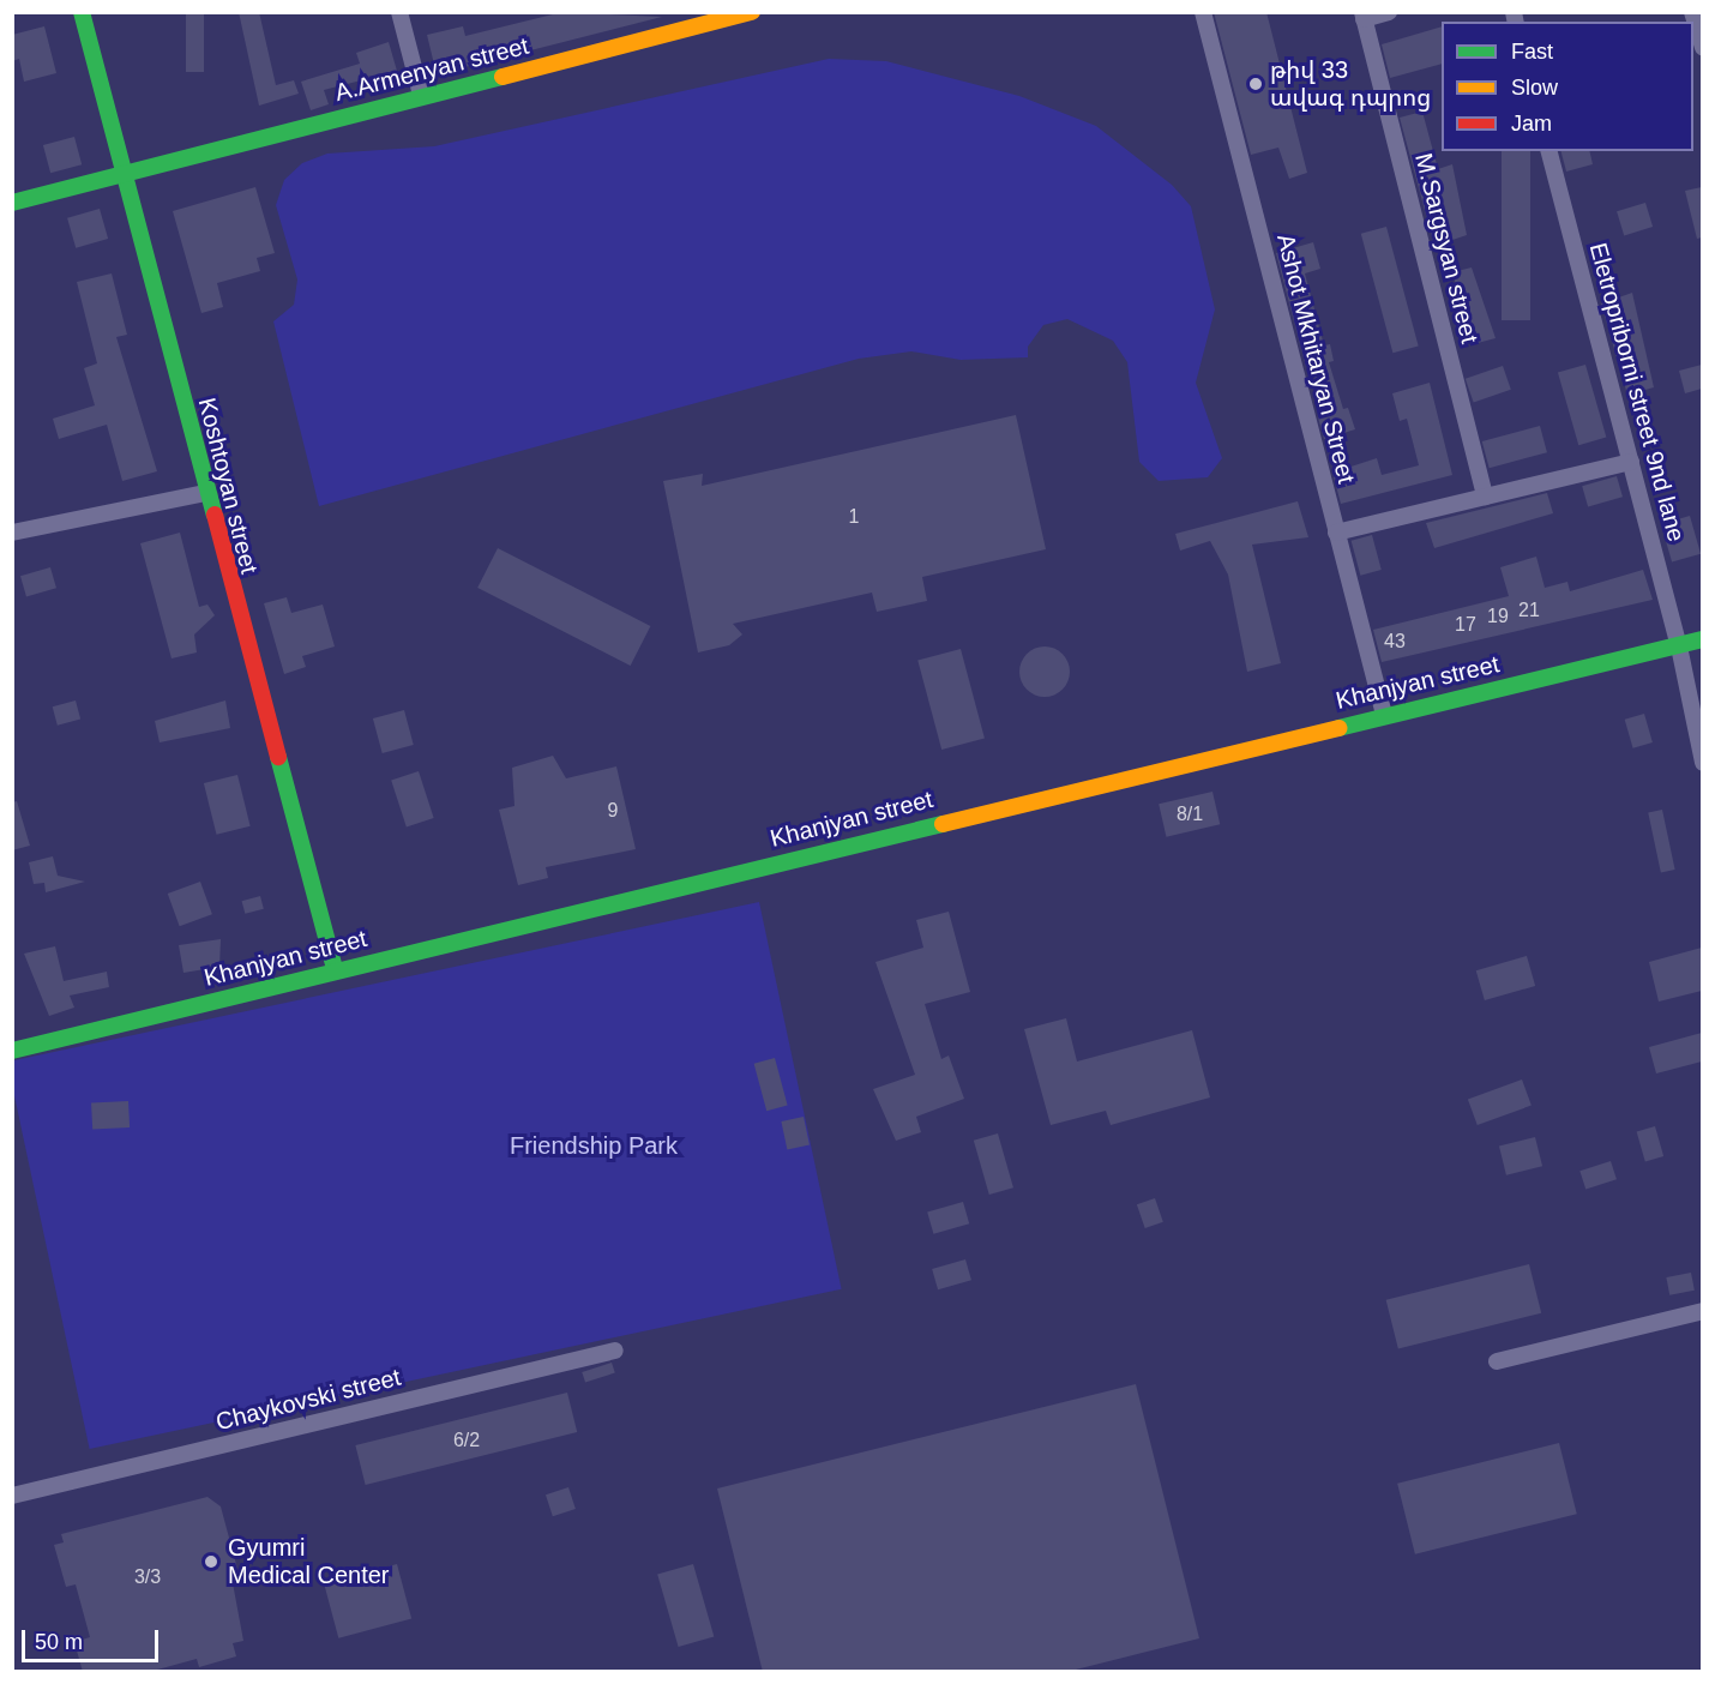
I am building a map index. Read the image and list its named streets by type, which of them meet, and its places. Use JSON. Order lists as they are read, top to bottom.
{
  "streets": {
    "street": [
      "A.Armenyan street",
      "M.Sargsyan street",
      "Ashot Mkhitaryan Street",
      "Eletropriborni street 9nd lane",
      "Koshtoyan street",
      "Khanjyan street",
      "Chaykovski street"
    ]
  },
  "crossings": [
    ["A.Armenyan street", "Koshtoyan street"],
    ["Ashot Mkhitaryan Street", "Khanjyan street"],
    ["Eletropriborni street 9nd lane", "Khanjyan street"],
    ["Koshtoyan street", "Khanjyan street"]
  ],
  "parks": ["Friendship Park"],
  "places": ["թիվ 33 ավագ դպրոց", "Gyumri Medical Center"],
  "house_numbers": [
    "1",
    "21",
    "19",
    "17",
    "43",
    "9",
    "8/1",
    "6/2",
    "3/3"
  ],
  "legend": ["Fast", "Slow", "Jam"],
  "scale_bar": "50 m"
}
